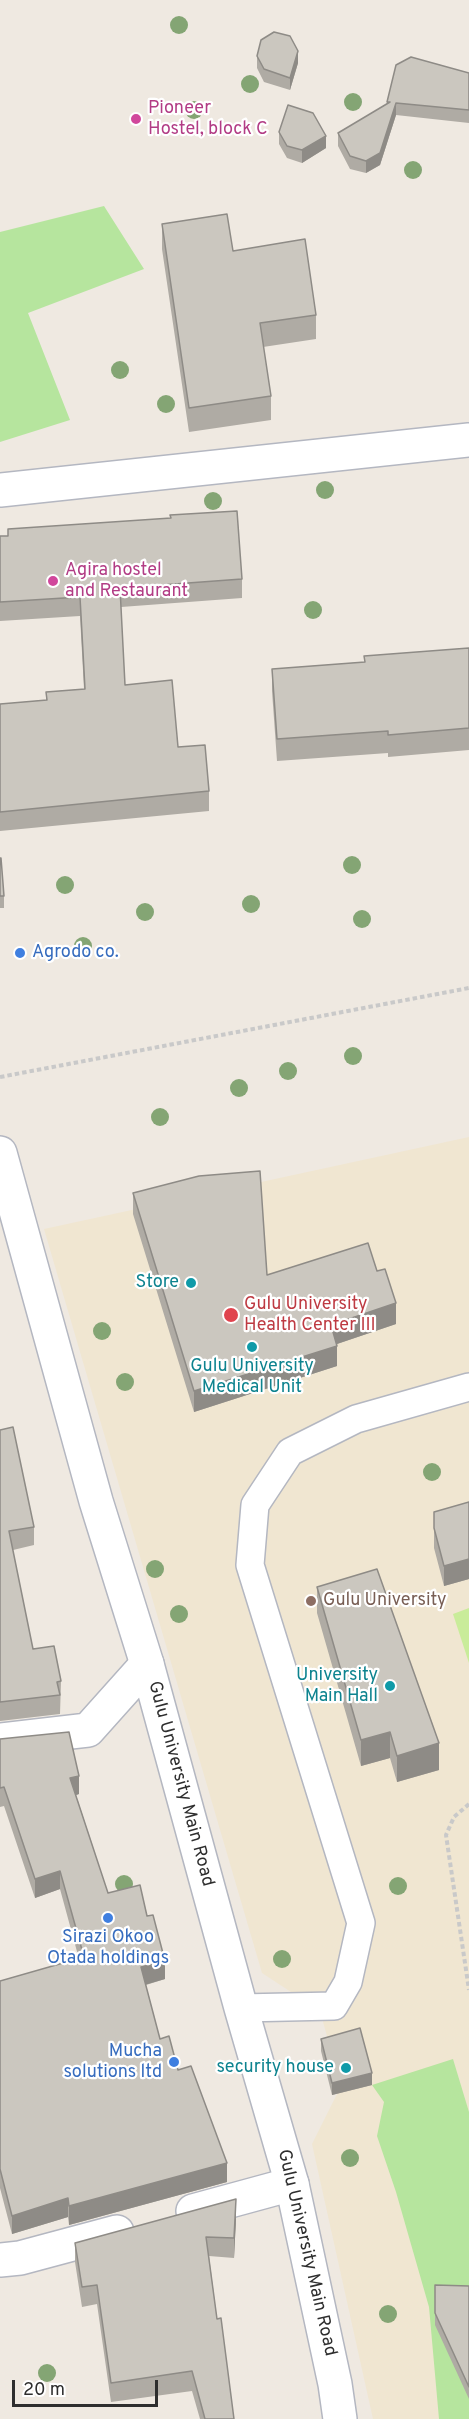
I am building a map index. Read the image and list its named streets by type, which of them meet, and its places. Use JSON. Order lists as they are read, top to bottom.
{
  "streets": {
    "street": ["Gulu University Main Road"]
  },
  "places": [
    "Pioneer Hostel, block C",
    "Agira hostel and Restaurant",
    "Agrodo co.",
    "Store",
    "Gulu University Health Center III",
    "Gulu University Medical Unit",
    "Gulu University",
    "University Main Hall",
    "Sirazi Okoo Otada holdings",
    "Mucha solutions ltd",
    "security house"
  ],
  "scale_bar": "20 m"
}
